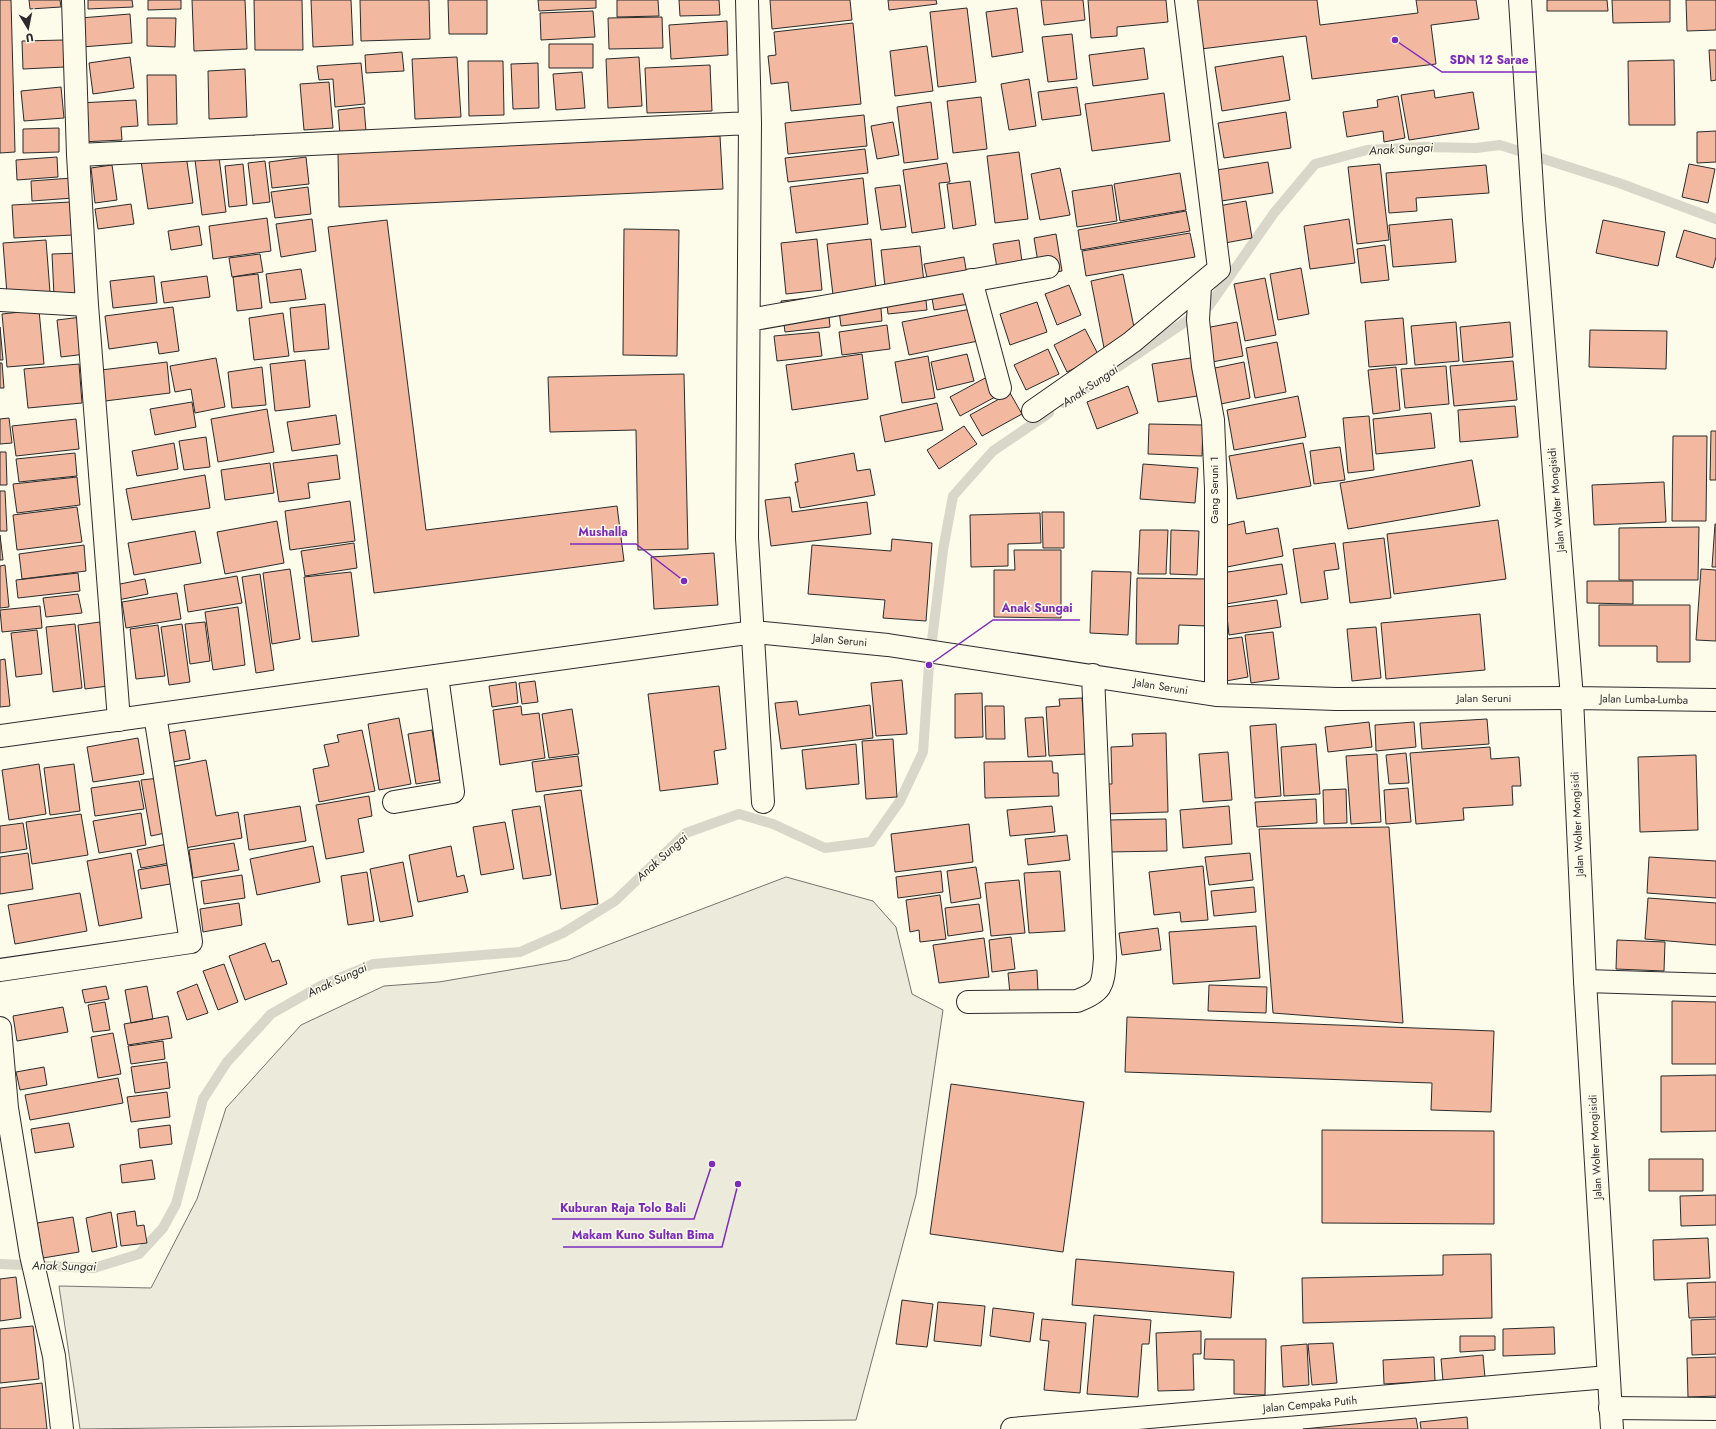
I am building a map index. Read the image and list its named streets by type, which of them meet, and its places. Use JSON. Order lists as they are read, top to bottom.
{
  "streets": {
    "street": [
      "Gang Seruni 1",
      "Jalan Wolter Mongisidi",
      "Jalan Seruni",
      "Jalan Lumba-Lumba",
      "Jalan Cempaka Putih"
    ]
  },
  "crossings": [
    ["Gang Seruni 1", "Jalan Seruni"],
    ["Jalan Wolter Mongisidi", "Jalan Seruni"],
    ["Jalan Wolter Mongisidi", "Jalan Lumba-Lumba"],
    ["Jalan Wolter Mongisidi", "Jalan Cempaka Putih"],
    ["Jalan Seruni", "Jalan Lumba-Lumba"]
  ],
  "water": ["Anak Sungai"],
  "places": [
    "SDN 12 Sarae",
    "Mushalla",
    "Anak Sungai",
    "Kuburan Raja Tolo Bali",
    "Makam Kuno Sultan Bima"
  ],
  "north": "bottom"
}
